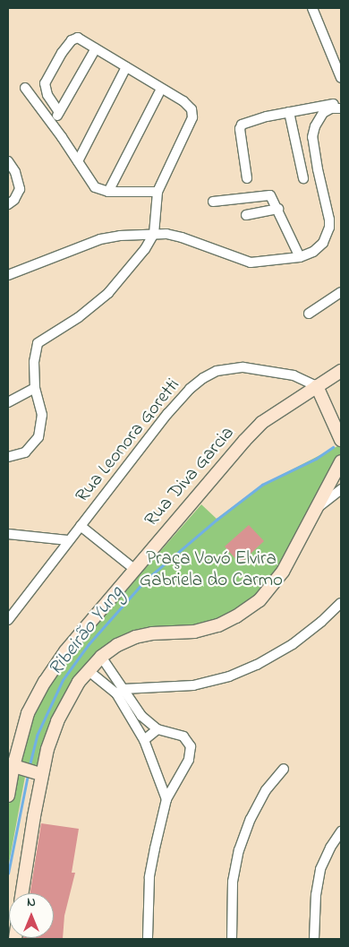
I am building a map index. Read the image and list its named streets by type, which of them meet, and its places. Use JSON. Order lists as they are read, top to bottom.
{
  "streets": {
    "street": ["Rua Leonora Goretti", "Rua Diva Garcia"]
  },
  "crossings": [
    ["Rua Leonora Goretti", "Rua Diva Garcia"]
  ],
  "water": ["Ribeirão Yung"],
  "parks": ["Praça Vovó Elvira Gabriela do Carmo"],
  "north": "top"
}
